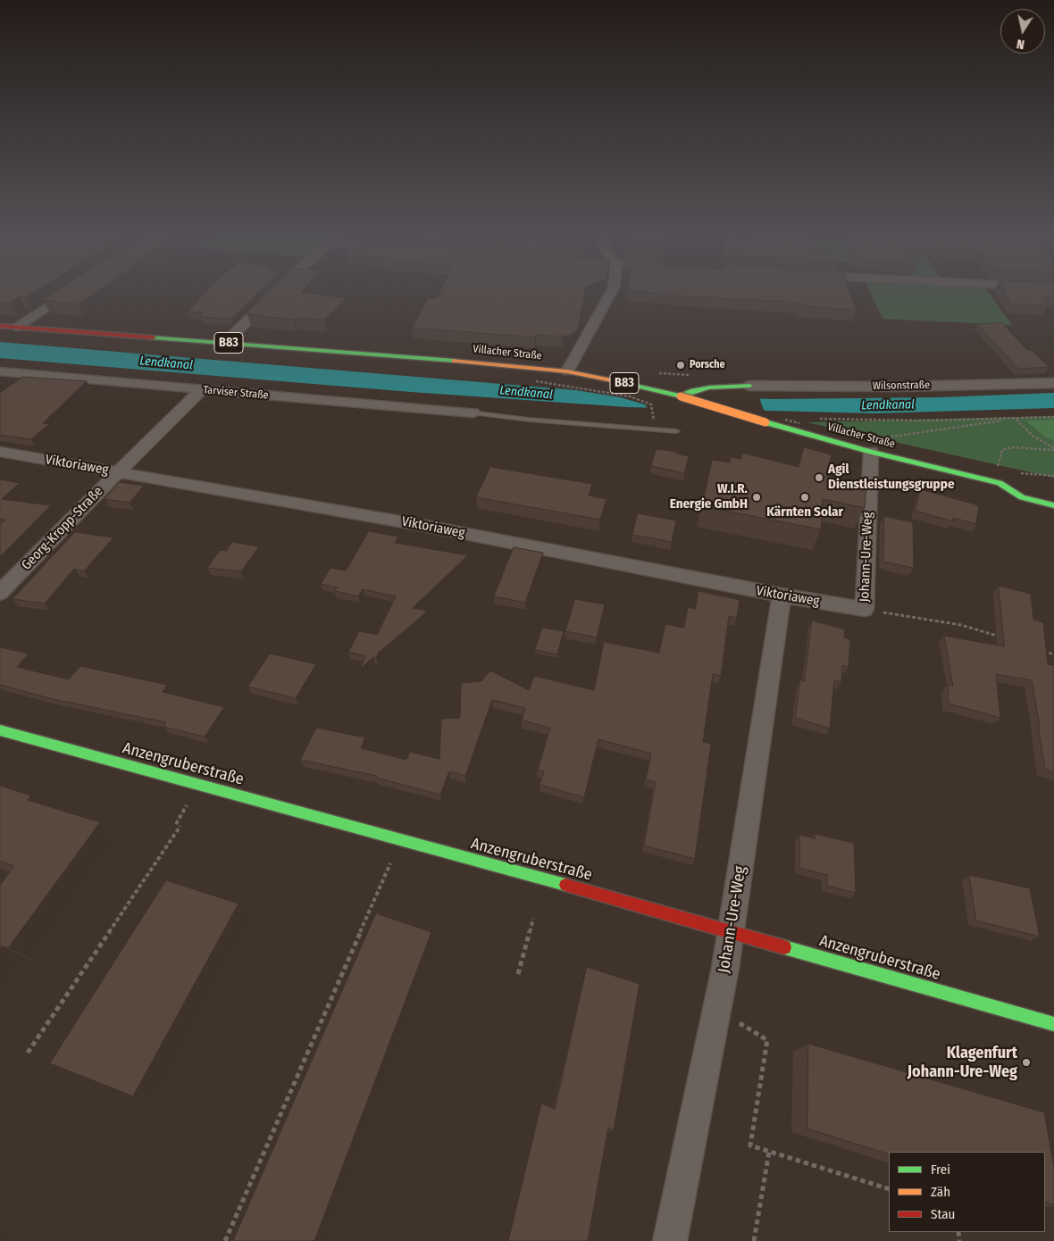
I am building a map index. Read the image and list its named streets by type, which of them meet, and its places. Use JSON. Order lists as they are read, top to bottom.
{
  "streets": {
    "main road": ["B83", "Villacher Straße", "Anzengruberstraße"],
    "street": [
      "Wilsonstraße",
      "Tarviser Straße",
      "Viktoriaweg",
      "Georg-Kropp-Straße",
      "Johann-Ure-Weg"
    ]
  },
  "crossings": [
    ["Villacher Straße", "Johann-Ure-Weg"],
    ["Tarviser Straße", "Georg-Kropp-Straße"],
    ["Viktoriaweg", "Georg-Kropp-Straße"],
    ["Viktoriaweg", "Johann-Ure-Weg"],
    ["Johann-Ure-Weg", "Anzengruberstraße"]
  ],
  "water": ["Lendkanal"],
  "places": [
    "Porsche",
    "Agil Dienstleistungsgruppe",
    "W.I.R. Energie GmbH",
    "Kärnten Solar",
    "Klagenfurt Johann-Ure-Weg"
  ],
  "legend": ["Frei", "Zäh", "Stau"],
  "north": "bottom"
}
